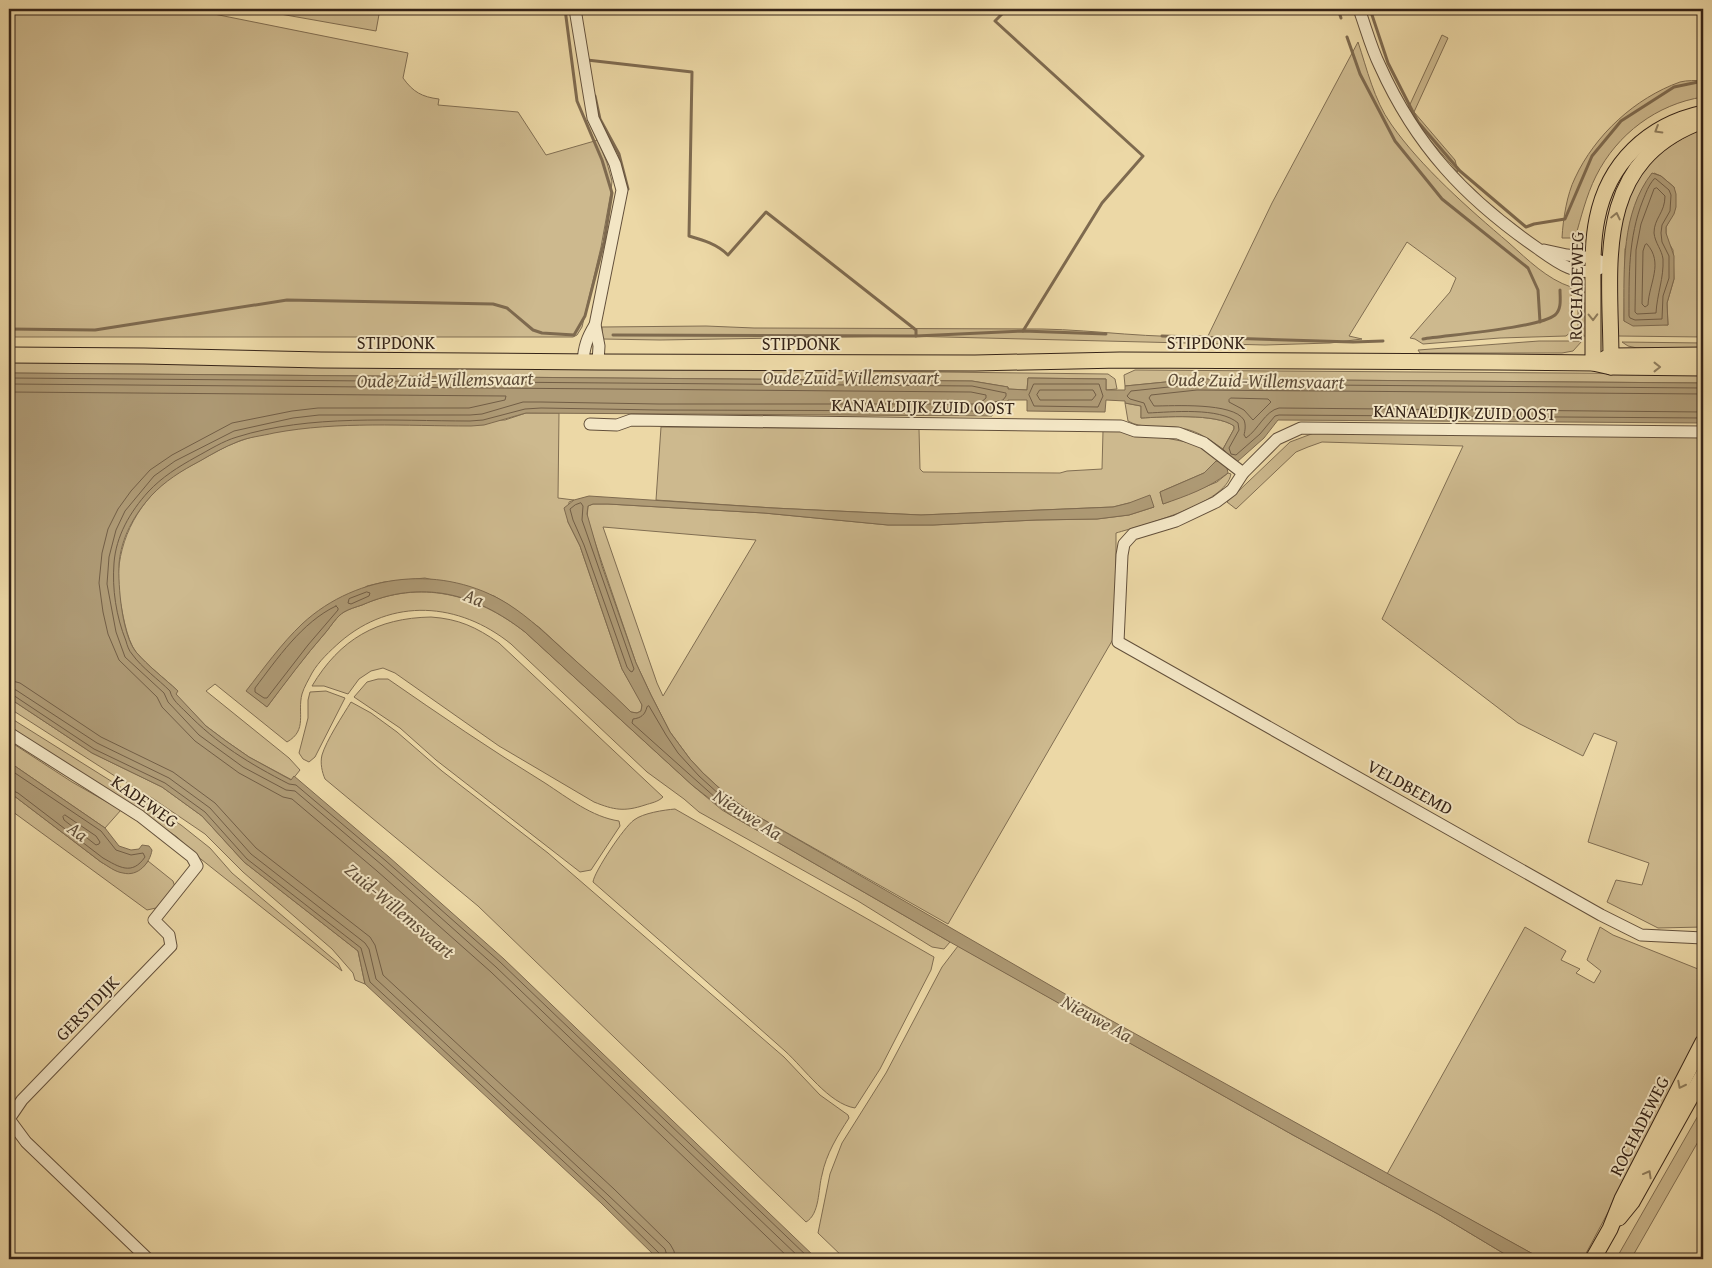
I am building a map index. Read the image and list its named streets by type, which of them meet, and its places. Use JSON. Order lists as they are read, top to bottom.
{
  "streets": {
    "main road": ["ROCHADEWEG", "STIPDONK"],
    "street": [
      "KANAALDIJK ZUID OOST",
      "VELDBEEMD",
      "KADEWEG",
      "GERSTDIJK"
    ]
  },
  "crossings": [
    ["ROCHADEWEG", "STIPDONK"],
    ["KANAALDIJK ZUID OOST", "VELDBEEMD"],
    ["KADEWEG", "GERSTDIJK"]
  ],
  "water": [
    "Oude Zuid-Willemsvaart",
    "Aa",
    "Nieuwe Aa",
    "Zuid-Willemsvaart"
  ]
}
